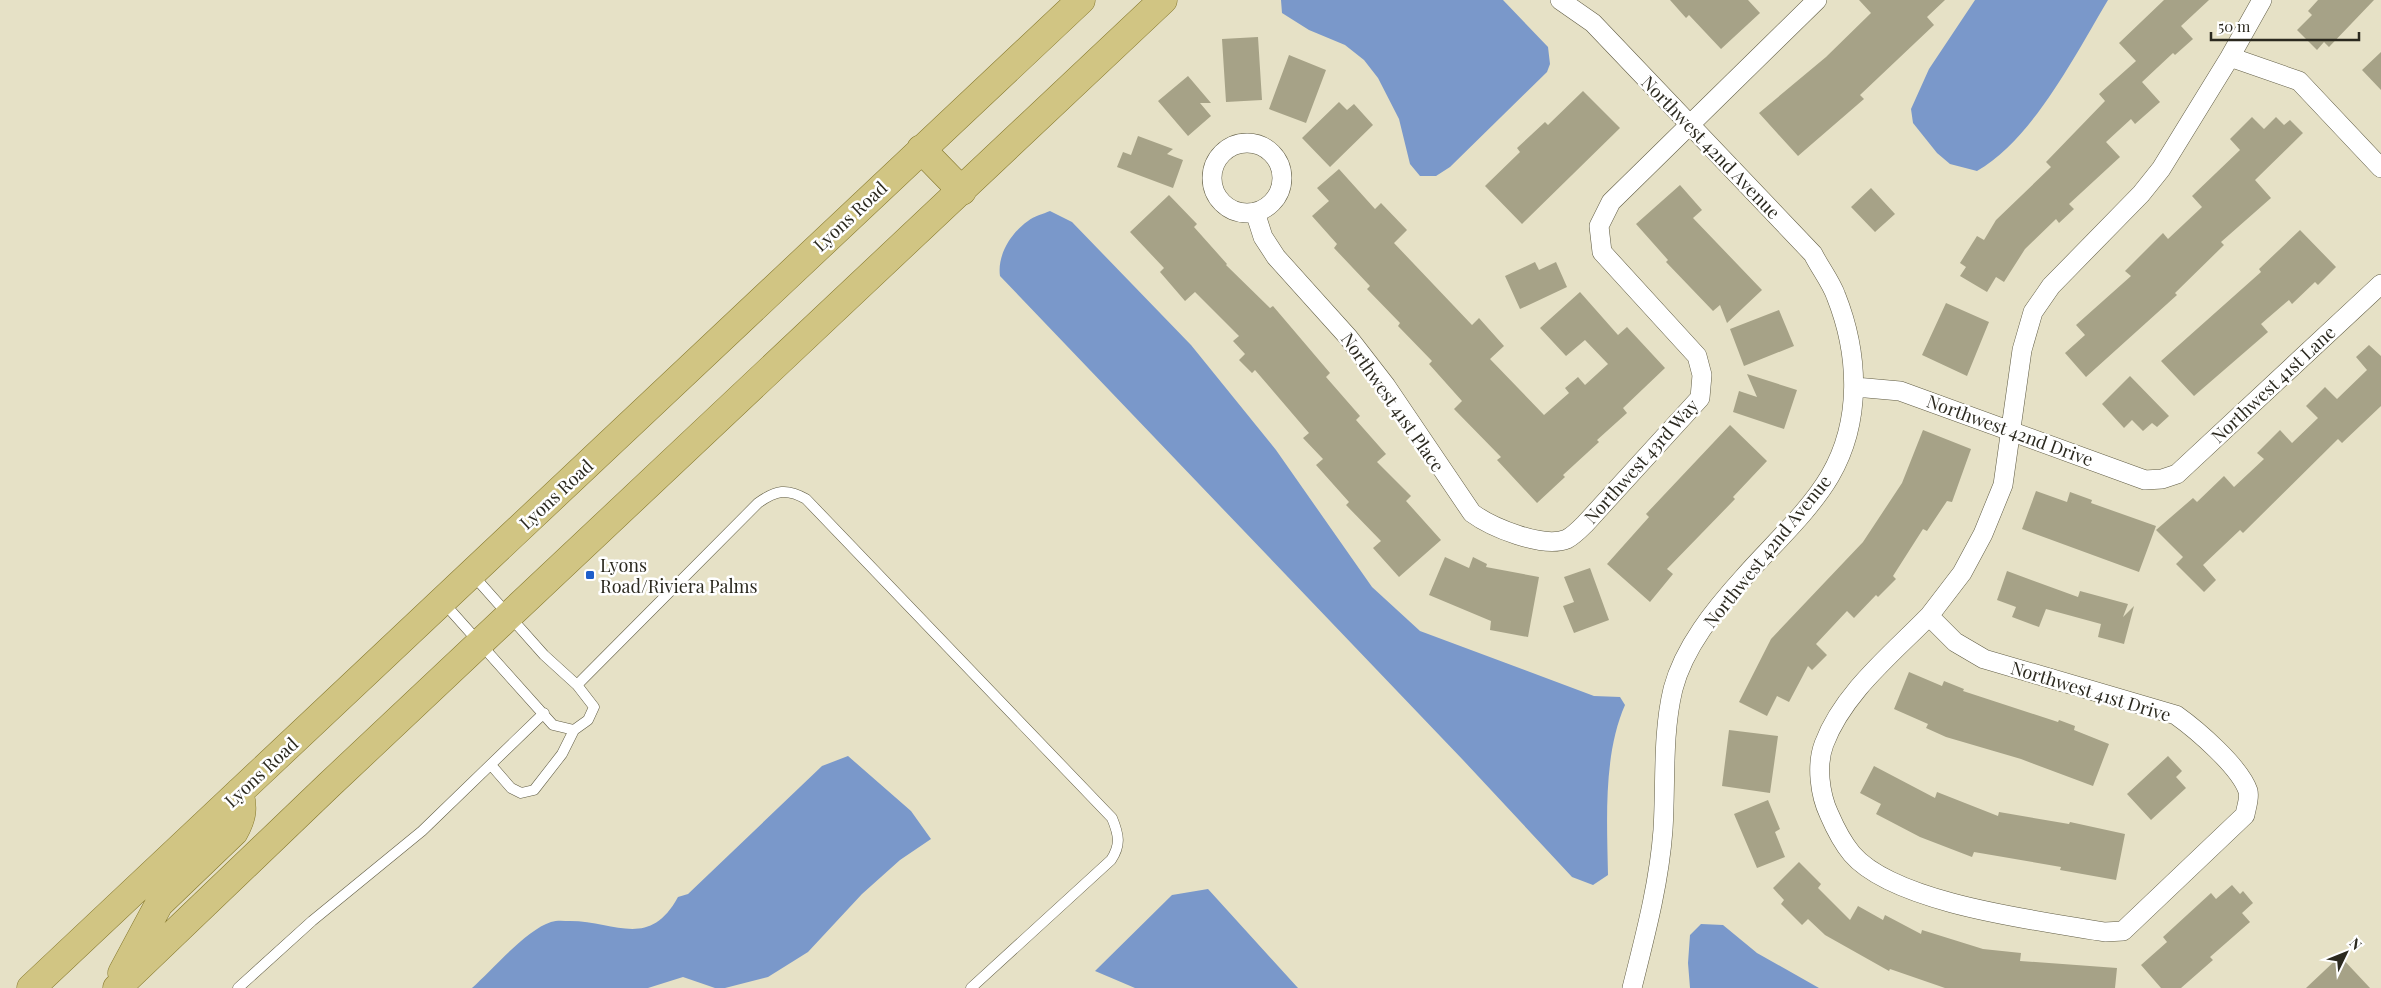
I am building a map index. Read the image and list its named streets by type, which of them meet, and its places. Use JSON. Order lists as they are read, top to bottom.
{
  "streets": {
    "main road": ["Lyons Road"],
    "street": [
      "Northwest 42nd Avenue",
      "Northwest 41st Lane",
      "Northwest 41st Place",
      "Northwest 42nd Drive",
      "Northwest 43rd Way",
      "Northwest 41st Drive"
    ]
  },
  "crossings": [
    ["Northwest 42nd Avenue", "Northwest 42nd Drive"],
    ["Northwest 42nd Avenue", "Northwest 43rd Way"],
    ["Northwest 41st Lane", "Northwest 42nd Drive"],
    ["Northwest 41st Place", "Northwest 43rd Way"]
  ],
  "places": {
    "transit": ["Lyons Road/Riviera Palms"]
  },
  "scale_bar": "50 m",
  "north": "top right"
}
